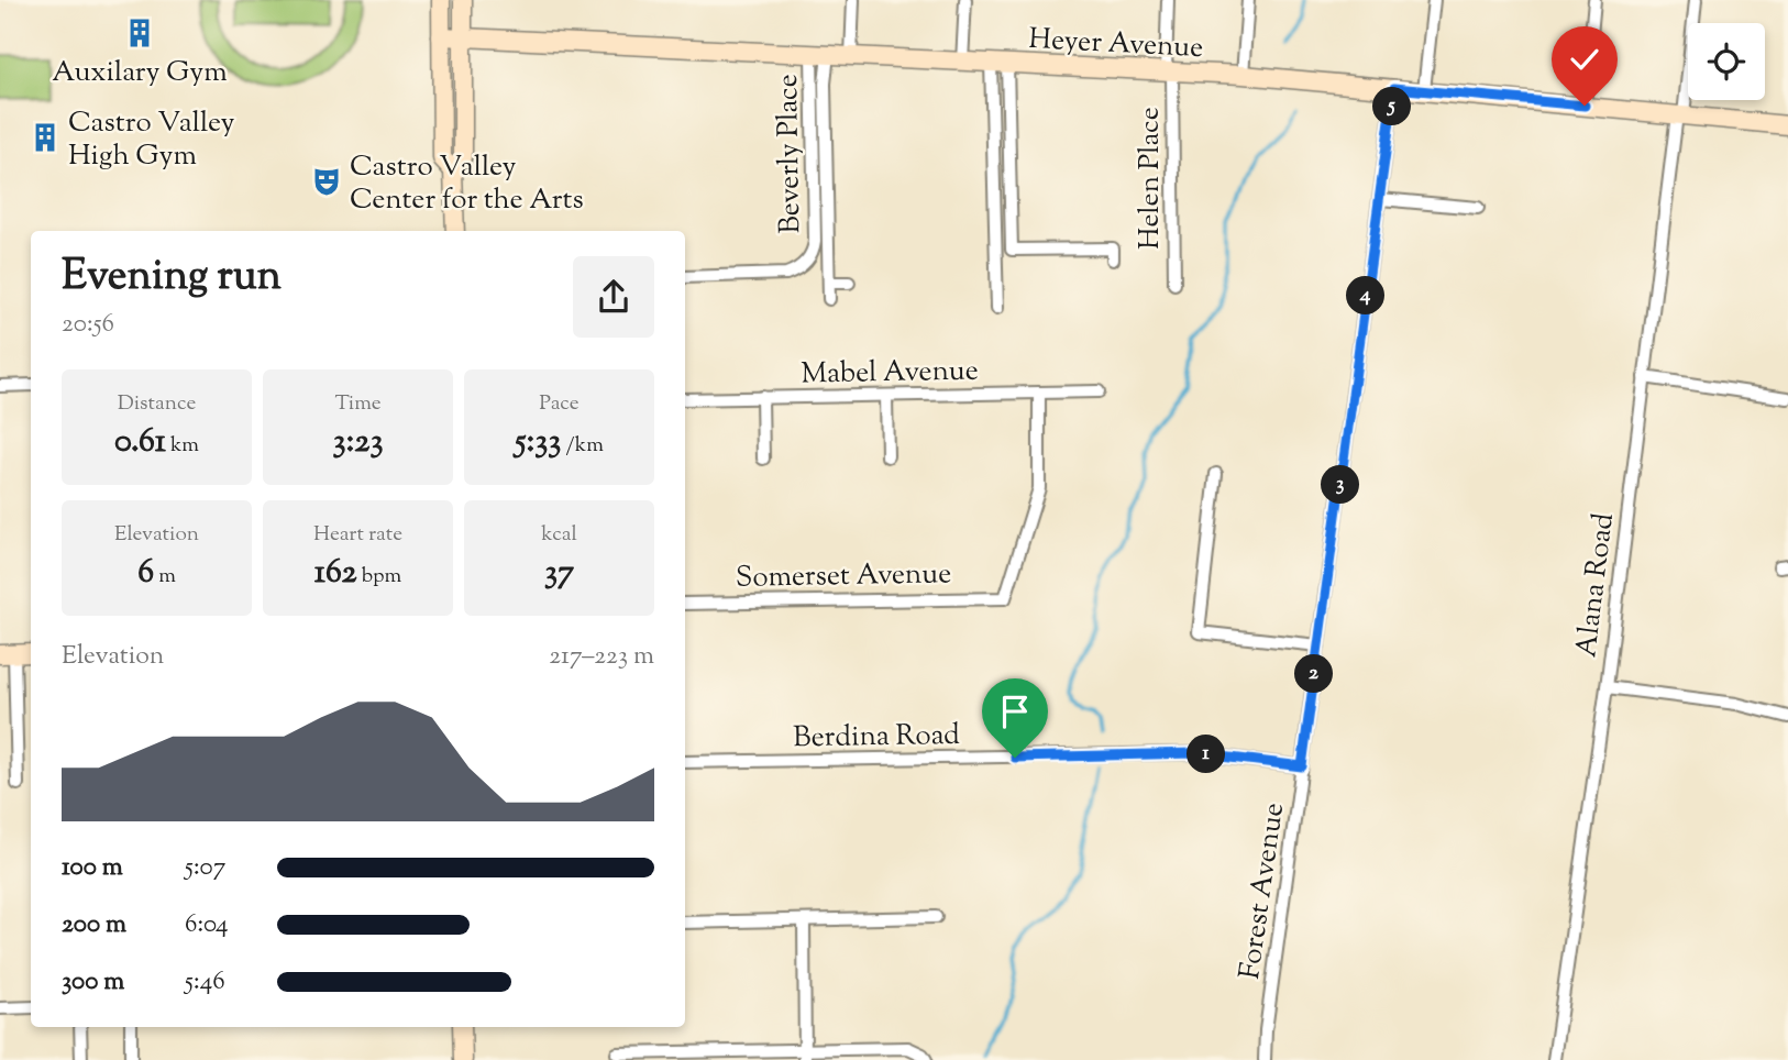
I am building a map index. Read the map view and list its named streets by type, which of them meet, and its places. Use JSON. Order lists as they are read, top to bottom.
{
  "streets": {
    "street": [
      "Heyer Avenue",
      "Beverly Place",
      "Helen Place",
      "Mabel Avenue",
      "Somerset Avenue",
      "Alana Road",
      "Berdina Road",
      "Forest Avenue"
    ]
  },
  "crossings": [
    ["Heyer Avenue", "Beverly Place"],
    ["Heyer Avenue", "Helen Place"],
    ["Heyer Avenue", "Alana Road"],
    ["Heyer Avenue", "Forest Avenue"],
    ["Mabel Avenue", "Somerset Avenue"],
    ["Berdina Road", "Forest Avenue"]
  ],
  "places": {
    "building": ["Auxilary Gym", "Castro Valley High Gym"],
    "theatre": ["Castro Valley Center for the Arts"]
  },
  "page": {
    "pins": [
      "5",
      "4",
      "3",
      "2",
      "1"
    ],
    "heading": ["Evening run", "20:56"],
    "stats": [
      ["Distance", "0.61 km"],
      ["Time", "3:23"],
      ["Pace", "5:33 /km"],
      ["Elevation", "6 m"],
      ["Heart rate", "162 bpm"],
      ["kcal", "37"]
    ],
    "chart": ["Elevation", "217–223 m"],
    "list": [
      {
        "name": "100 m",
        "note": "5:07"
      },
      {
        "name": "200 m",
        "note": "6:04"
      },
      {
        "name": "300 m",
        "note": "5:46"
      }
    ]
  }
}
